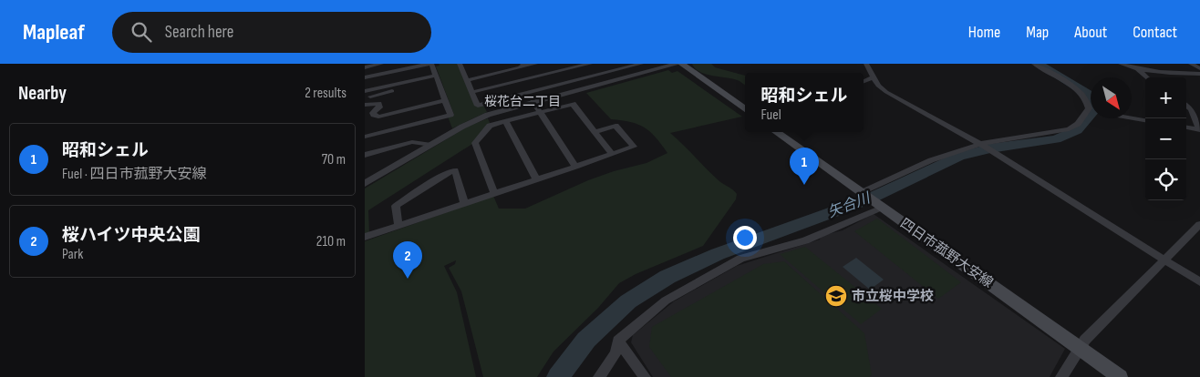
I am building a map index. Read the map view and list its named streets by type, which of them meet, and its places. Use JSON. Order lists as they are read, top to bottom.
{
  "streets": {
    "main road": ["四日市菰野大安線"]
  },
  "districts": ["桜花台二丁目"],
  "water": ["矢合川"],
  "places": {
    "school or university": ["市立桜中学校"]
  },
  "north": "bottom right",
  "page": {
    "header": "Mapleaf",
    "search": "Search here",
    "nav": [
      "Home",
      "Map",
      "About",
      "Contact"
    ],
    "heading": ["Nearby", "2 results"],
    "popup": ["昭和シェル", "Fuel"],
    "map_buttons": ["+", "−"],
    "list": [
      {
        "mark": "1",
        "name": "昭和シェル",
        "note": "Fuel · 四日市菰野大安線",
        "value": "70 m"
      },
      {
        "mark": "2",
        "name": "桜ハイツ中央公園",
        "note": "Park",
        "value": "210 m"
      }
    ],
    "pins": ["1", "2"]
  }
}
